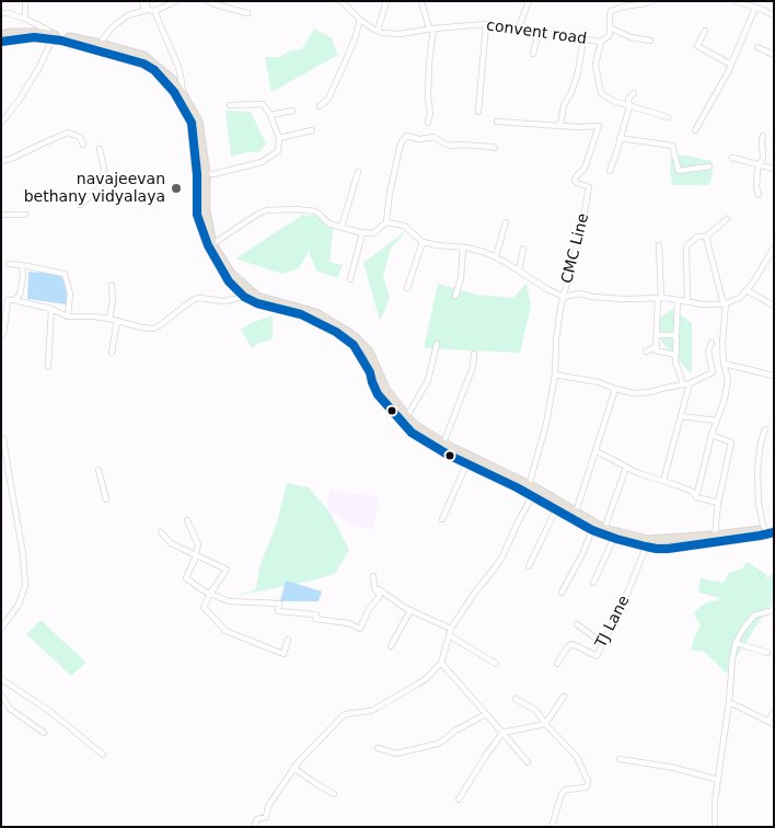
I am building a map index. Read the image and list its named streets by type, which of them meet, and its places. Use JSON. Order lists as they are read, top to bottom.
{
  "streets": {
    "street": ["convent road", "CMC Line", "TJ Lane"]
  },
  "places": ["navajeevan bethany vidyalaya"]
}
